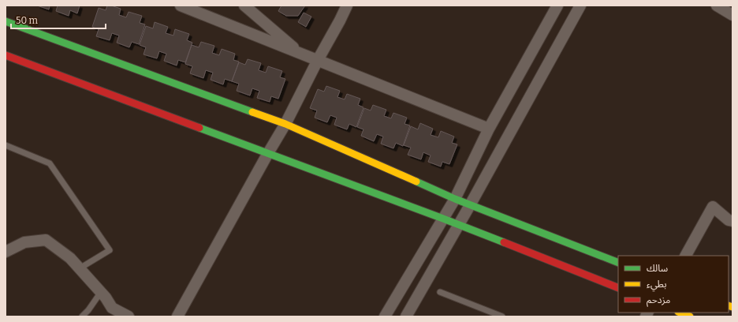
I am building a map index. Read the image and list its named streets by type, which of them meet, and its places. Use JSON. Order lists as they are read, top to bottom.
{
  "legend": ["سالك", "بطيء", "مزدحم"],
  "scale_bar": "50 m"
}
